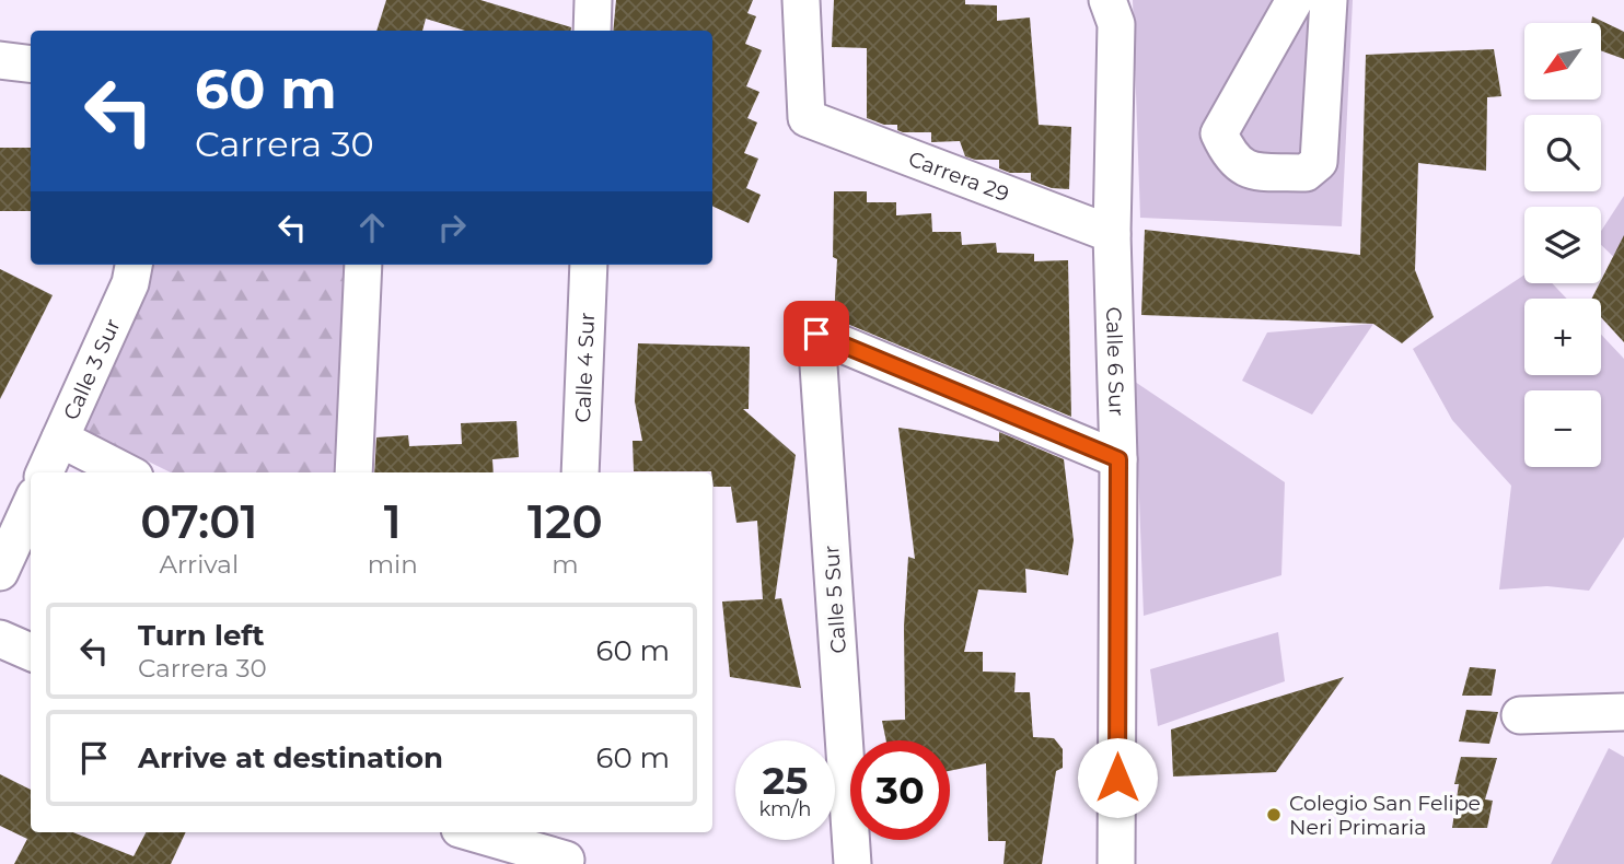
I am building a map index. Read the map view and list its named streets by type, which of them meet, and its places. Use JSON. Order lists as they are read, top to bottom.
{
  "streets": {
    "street": [
      "Carrera 29",
      "Calle 6 Sur",
      "Calle 4 Sur",
      "Calle 3 Sur",
      "Calle 5 Sur"
    ]
  },
  "crossings": [
    ["Carrera 29", "Calle 6 Sur"],
    ["Calle 6 Sur", "Calle 5 Sur"]
  ],
  "places": ["Colegio San Felipe Neri Primaria"],
  "north": "bottom left",
  "page": {
    "map_buttons": ["+", "−"],
    "turn": ["60 m", "Carrera 30"],
    "eta": [
      "07:01",
      "Arrival",
      "1",
      "min",
      "120",
      "m"
    ],
    "list": [
      {
        "name": "Turn left",
        "note": "Carrera 30",
        "value": "60 m"
      },
      {
        "name": "Arrive at destination",
        "value": "60 m"
      }
    ],
    "speed": "25 km/h",
    "limit": "30"
  }
}
